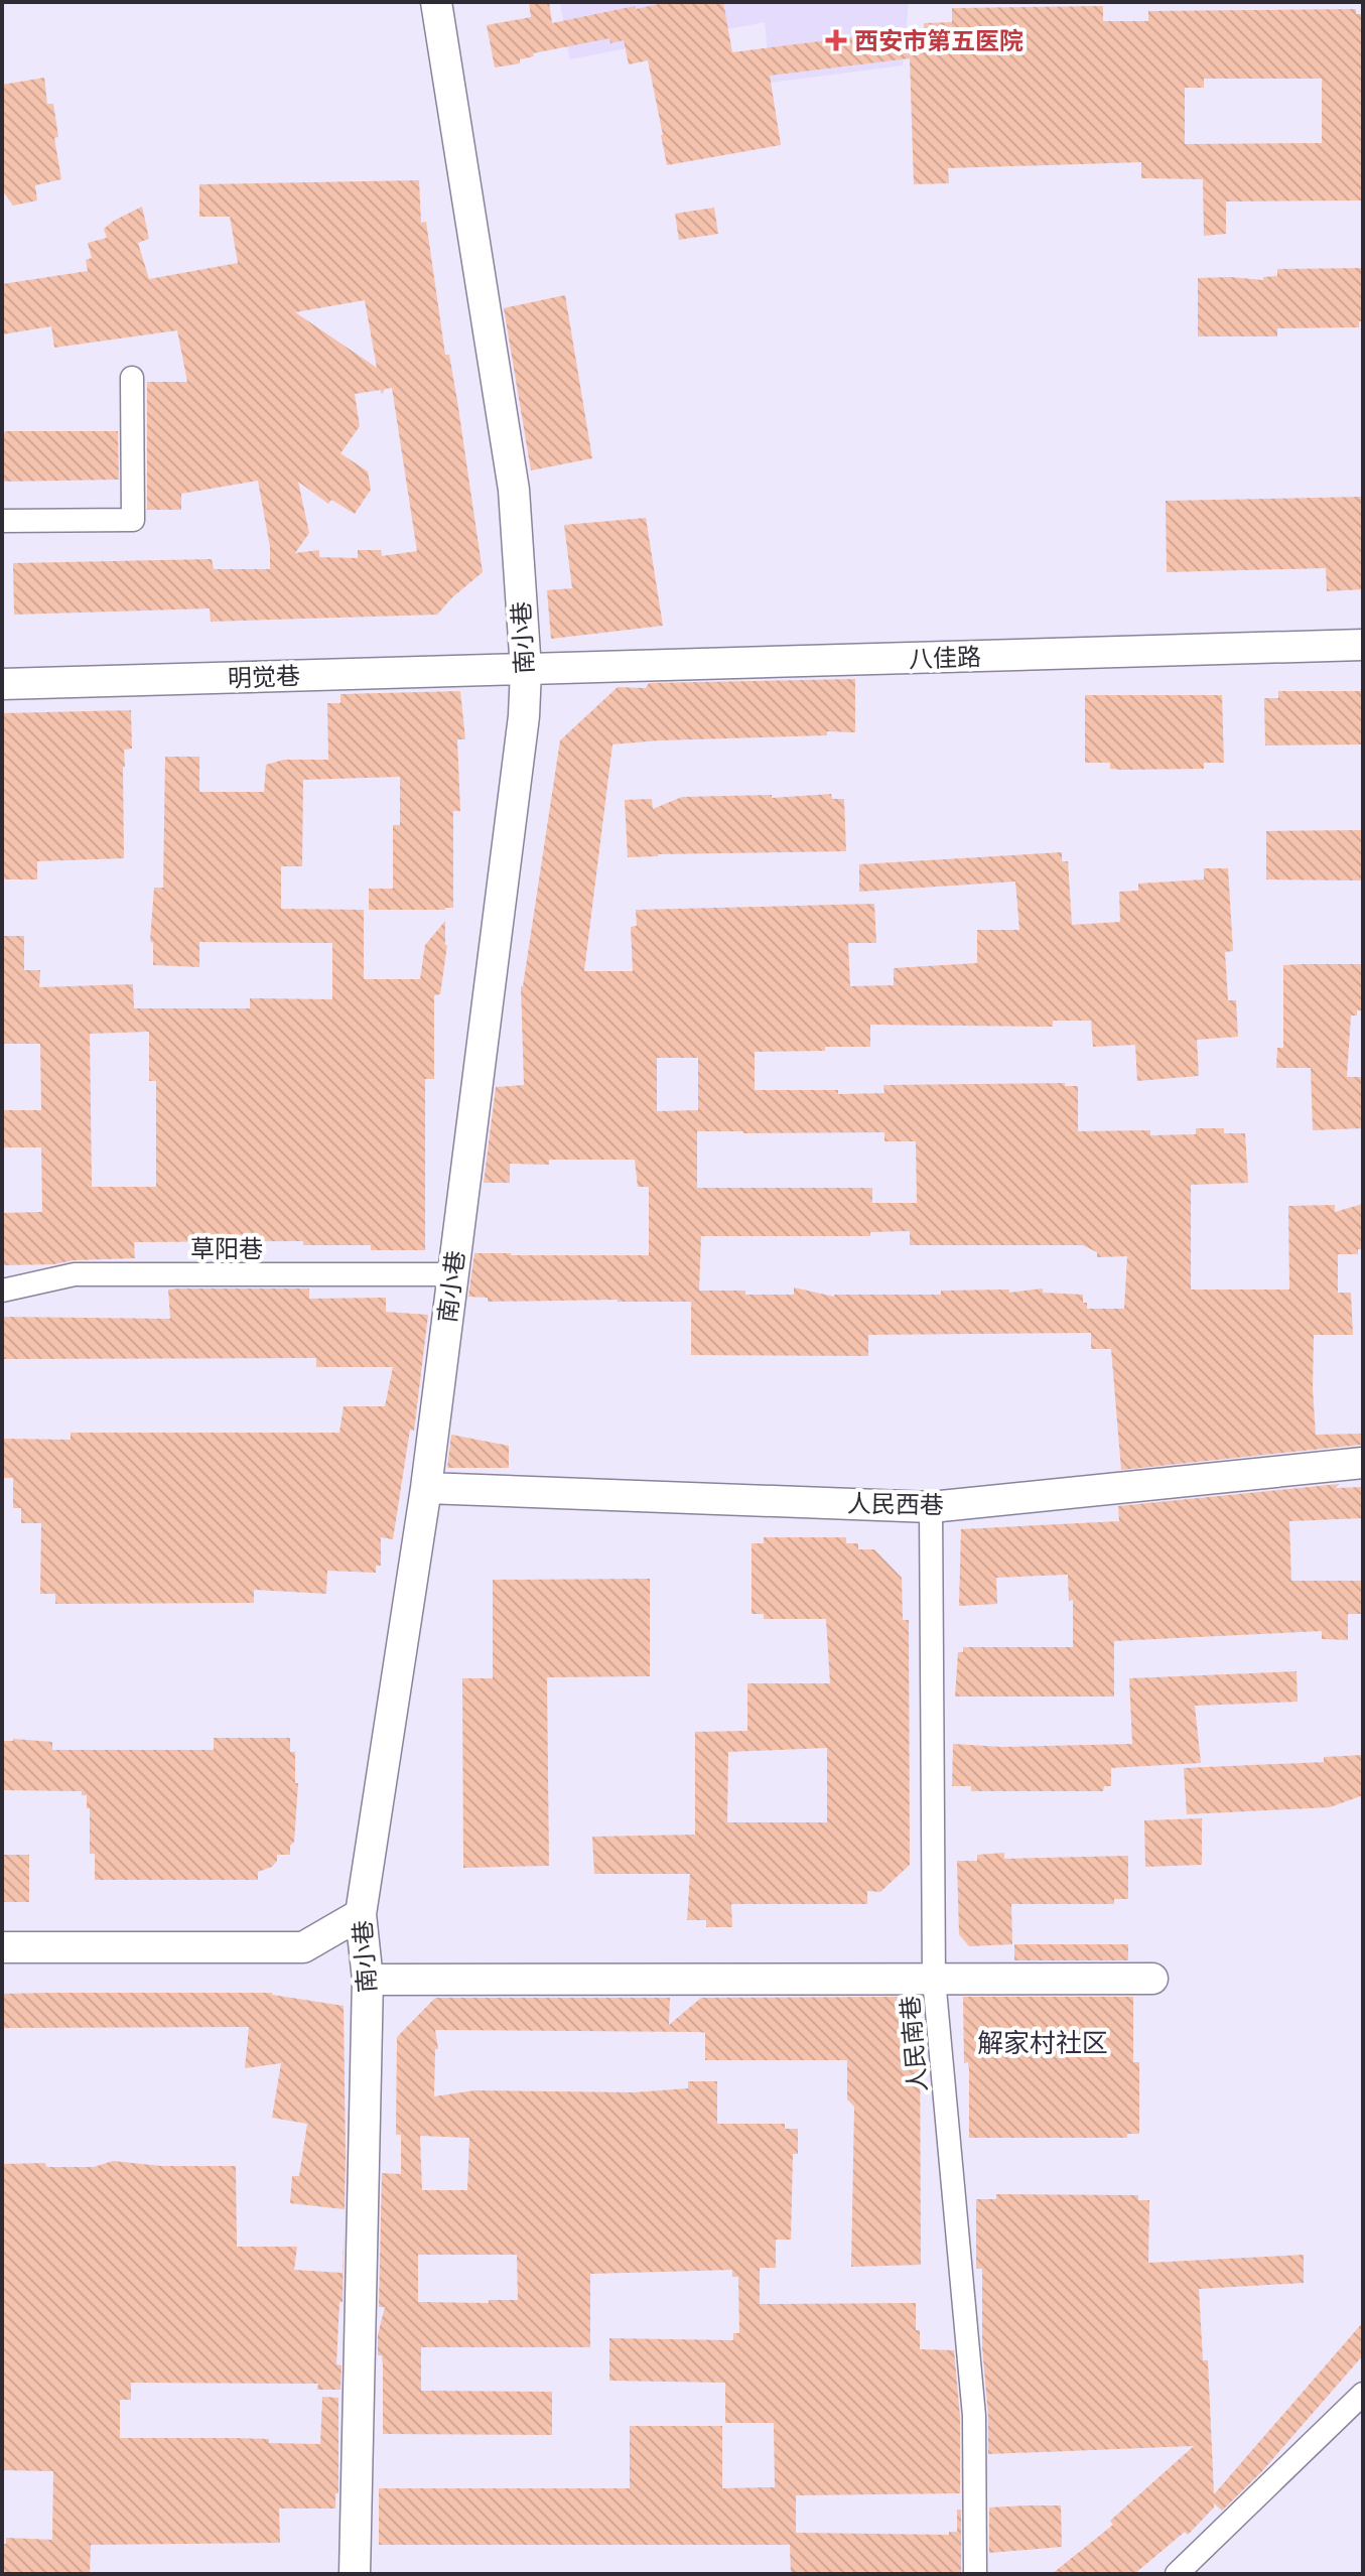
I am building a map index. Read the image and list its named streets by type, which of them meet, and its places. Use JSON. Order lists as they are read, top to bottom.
{
  "streets": {
    "street": [
      "南小巷",
      "八佳路",
      "明觉巷",
      "草阳巷",
      "人民西巷",
      "人民南巷"
    ]
  },
  "crossings": [
    ["南小巷", "八佳路"],
    ["南小巷", "明觉巷"],
    ["南小巷", "草阳巷"],
    ["南小巷", "人民西巷"],
    ["八佳路", "明觉巷"],
    ["人民西巷", "人民南巷"]
  ],
  "districts": ["解家村社区"],
  "places": {
    "health": ["西安市第五医院"]
  }
}
